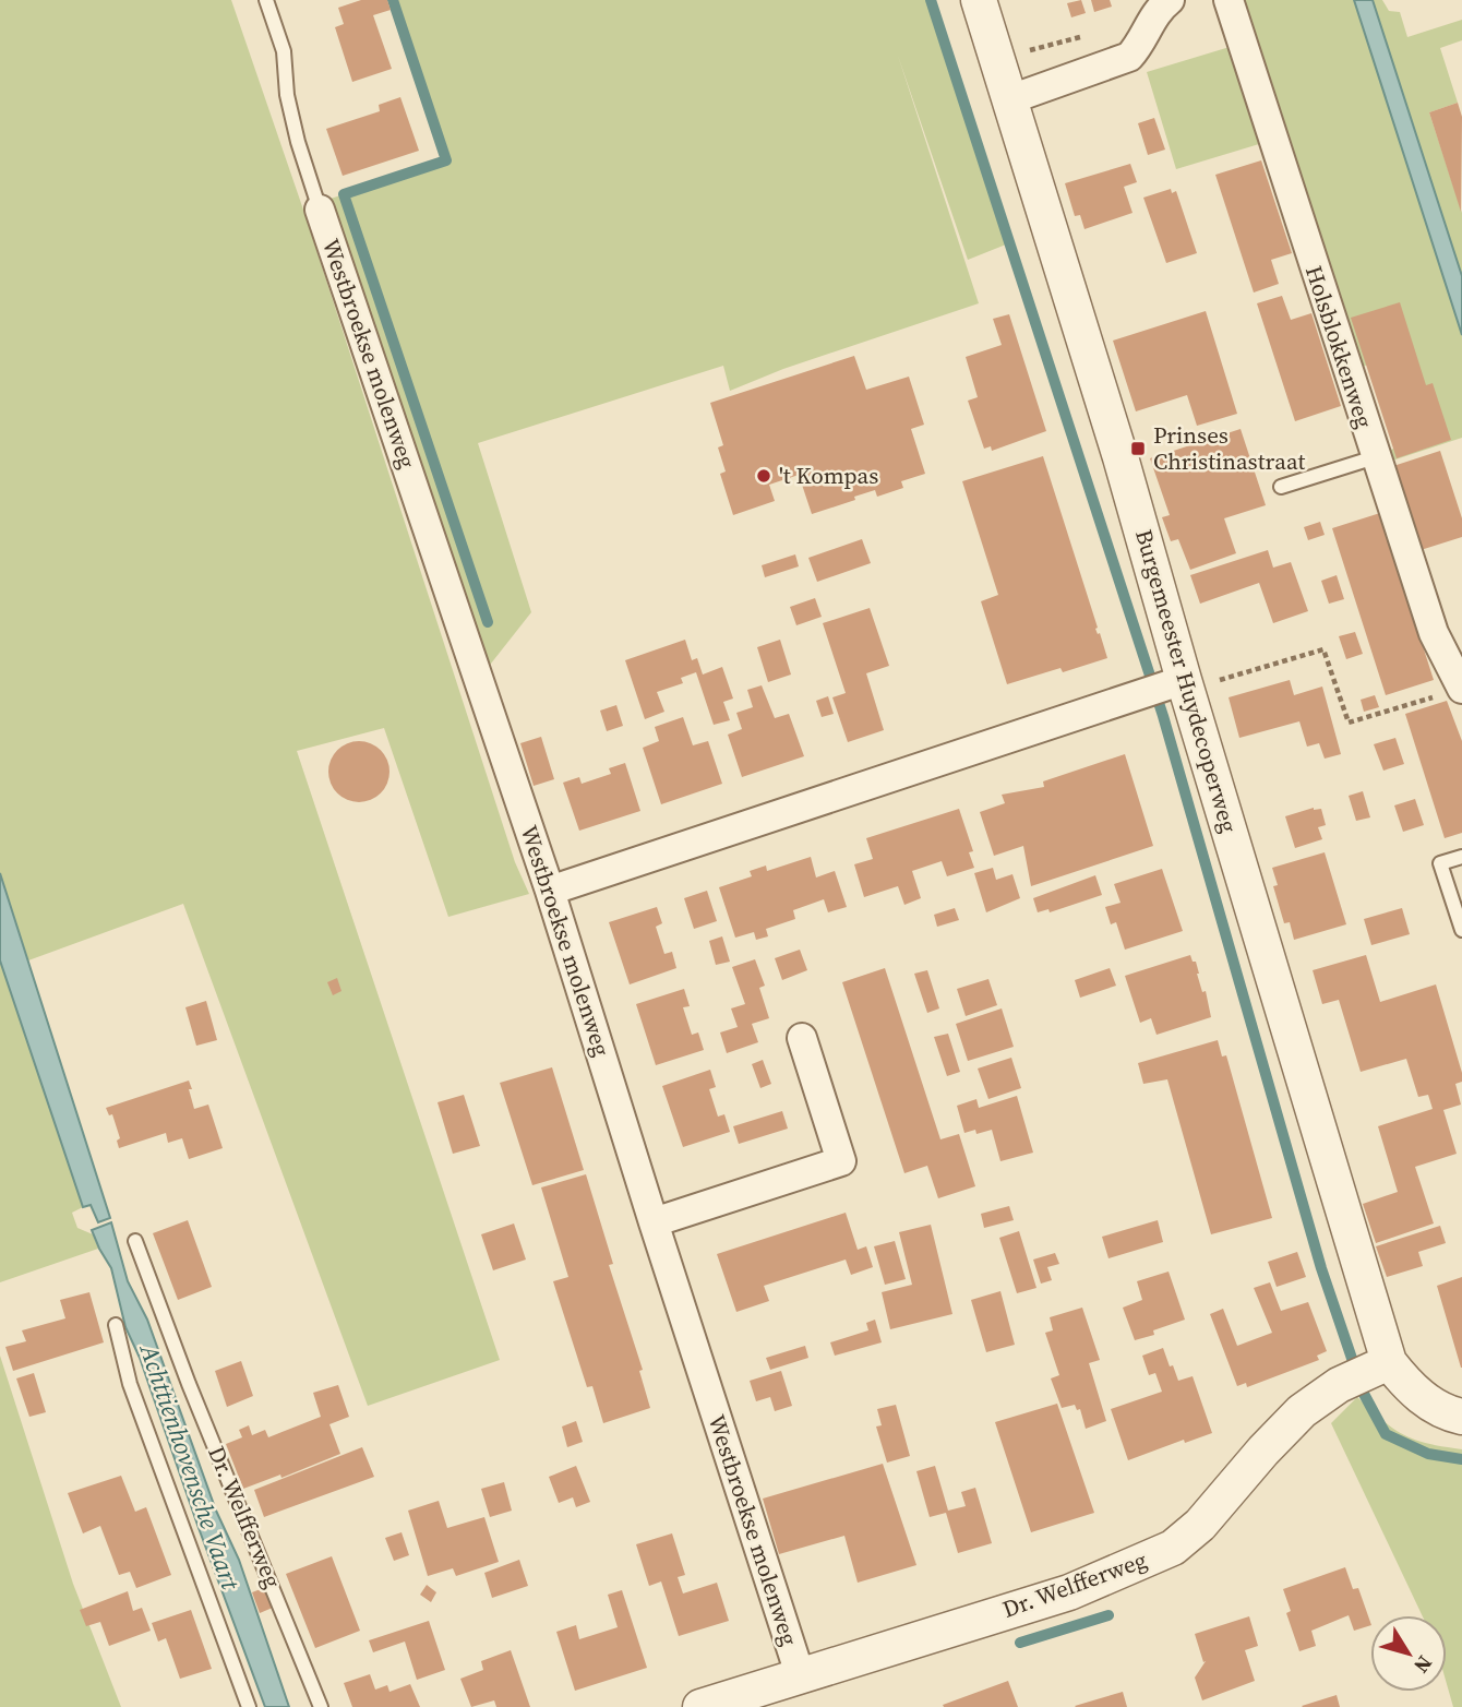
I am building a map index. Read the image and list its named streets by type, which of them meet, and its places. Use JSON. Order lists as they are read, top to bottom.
{
  "streets": {
    "street": [
      "Holsblokkenweg",
      "Westbroekse molenweg",
      "Burgemeester Huydecoperweg",
      "Dr. Welfferweg"
    ]
  },
  "crossings": [
    ["Westbroekse molenweg", "Dr. Welfferweg"],
    ["Burgemeester Huydecoperweg", "Dr. Welfferweg"]
  ],
  "water": ["Achttienhovensche Vaart"],
  "places": {
    "transit": ["Prinses Christinastraat"],
    "other": ["'t Kompas"]
  },
  "north": "bottom right"
}
